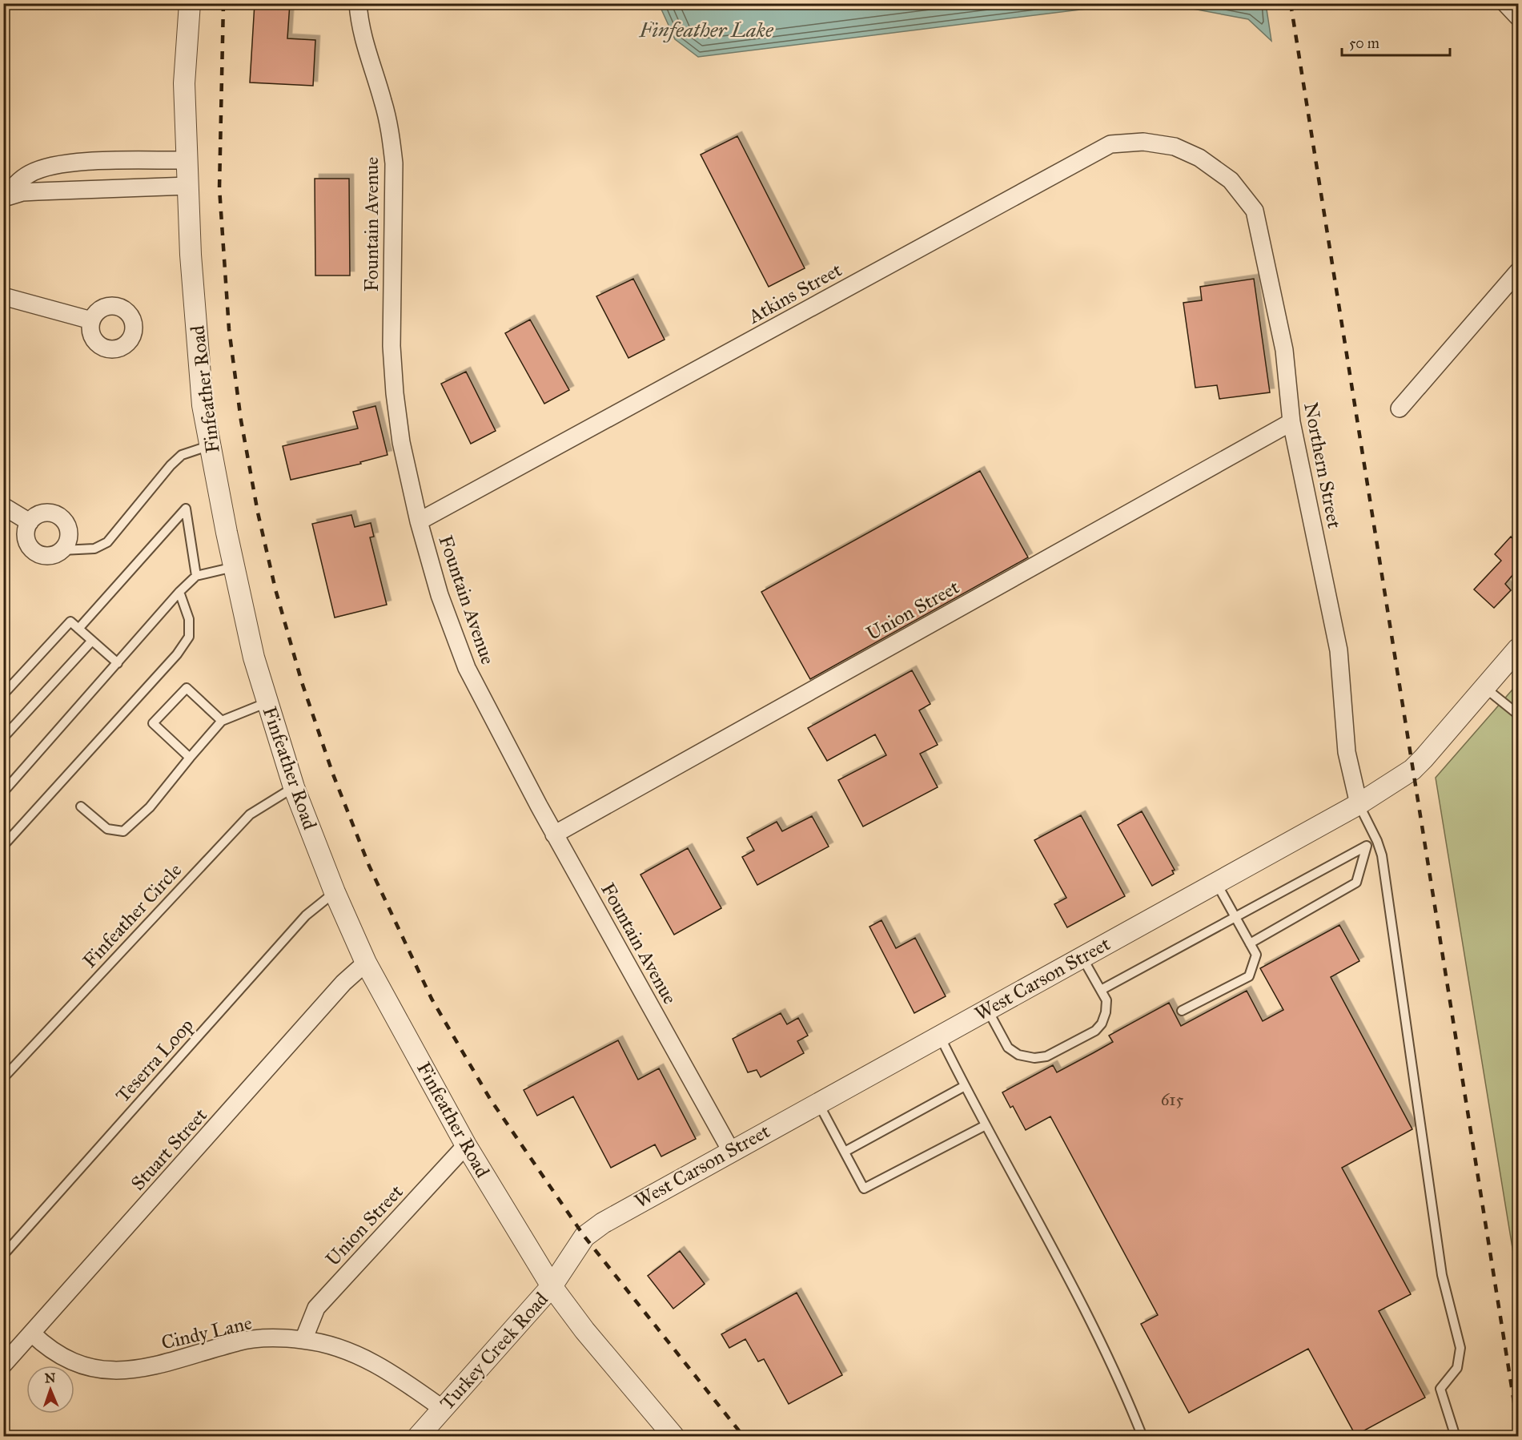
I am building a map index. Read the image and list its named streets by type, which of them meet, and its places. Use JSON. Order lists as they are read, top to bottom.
{
  "streets": {
    "street": [
      "Fountain Avenue",
      "Atkins Street",
      "Finfeather Road",
      "Northern Street",
      "Union Street",
      "West Carson Street",
      "Stuart Street",
      "Cindy Lane",
      "Turkey Creek Road"
    ],
    "lane": ["Finfeather Circle", "Teserra Loop"]
  },
  "crossings": [
    ["Fountain Avenue", "Atkins Street"],
    ["Fountain Avenue", "Union Street"],
    ["Fountain Avenue", "West Carson Street"],
    ["Atkins Street", "Northern Street"],
    ["Finfeather Road", "Union Street"],
    ["Finfeather Road", "Finfeather Circle"],
    ["Finfeather Road", "West Carson Street"],
    ["Finfeather Road", "Teserra Loop"],
    ["Finfeather Road", "Stuart Street"],
    ["Finfeather Road", "Turkey Creek Road"],
    ["Northern Street", "Union Street"],
    ["Northern Street", "West Carson Street"],
    ["Union Street", "Cindy Lane"],
    ["West Carson Street", "Turkey Creek Road"],
    ["Stuart Street", "Cindy Lane"],
    ["Cindy Lane", "Turkey Creek Road"]
  ],
  "water": ["Finfeather Lake"],
  "house_numbers": ["615"],
  "scale_bar": "50 m",
  "north": "top"
}
